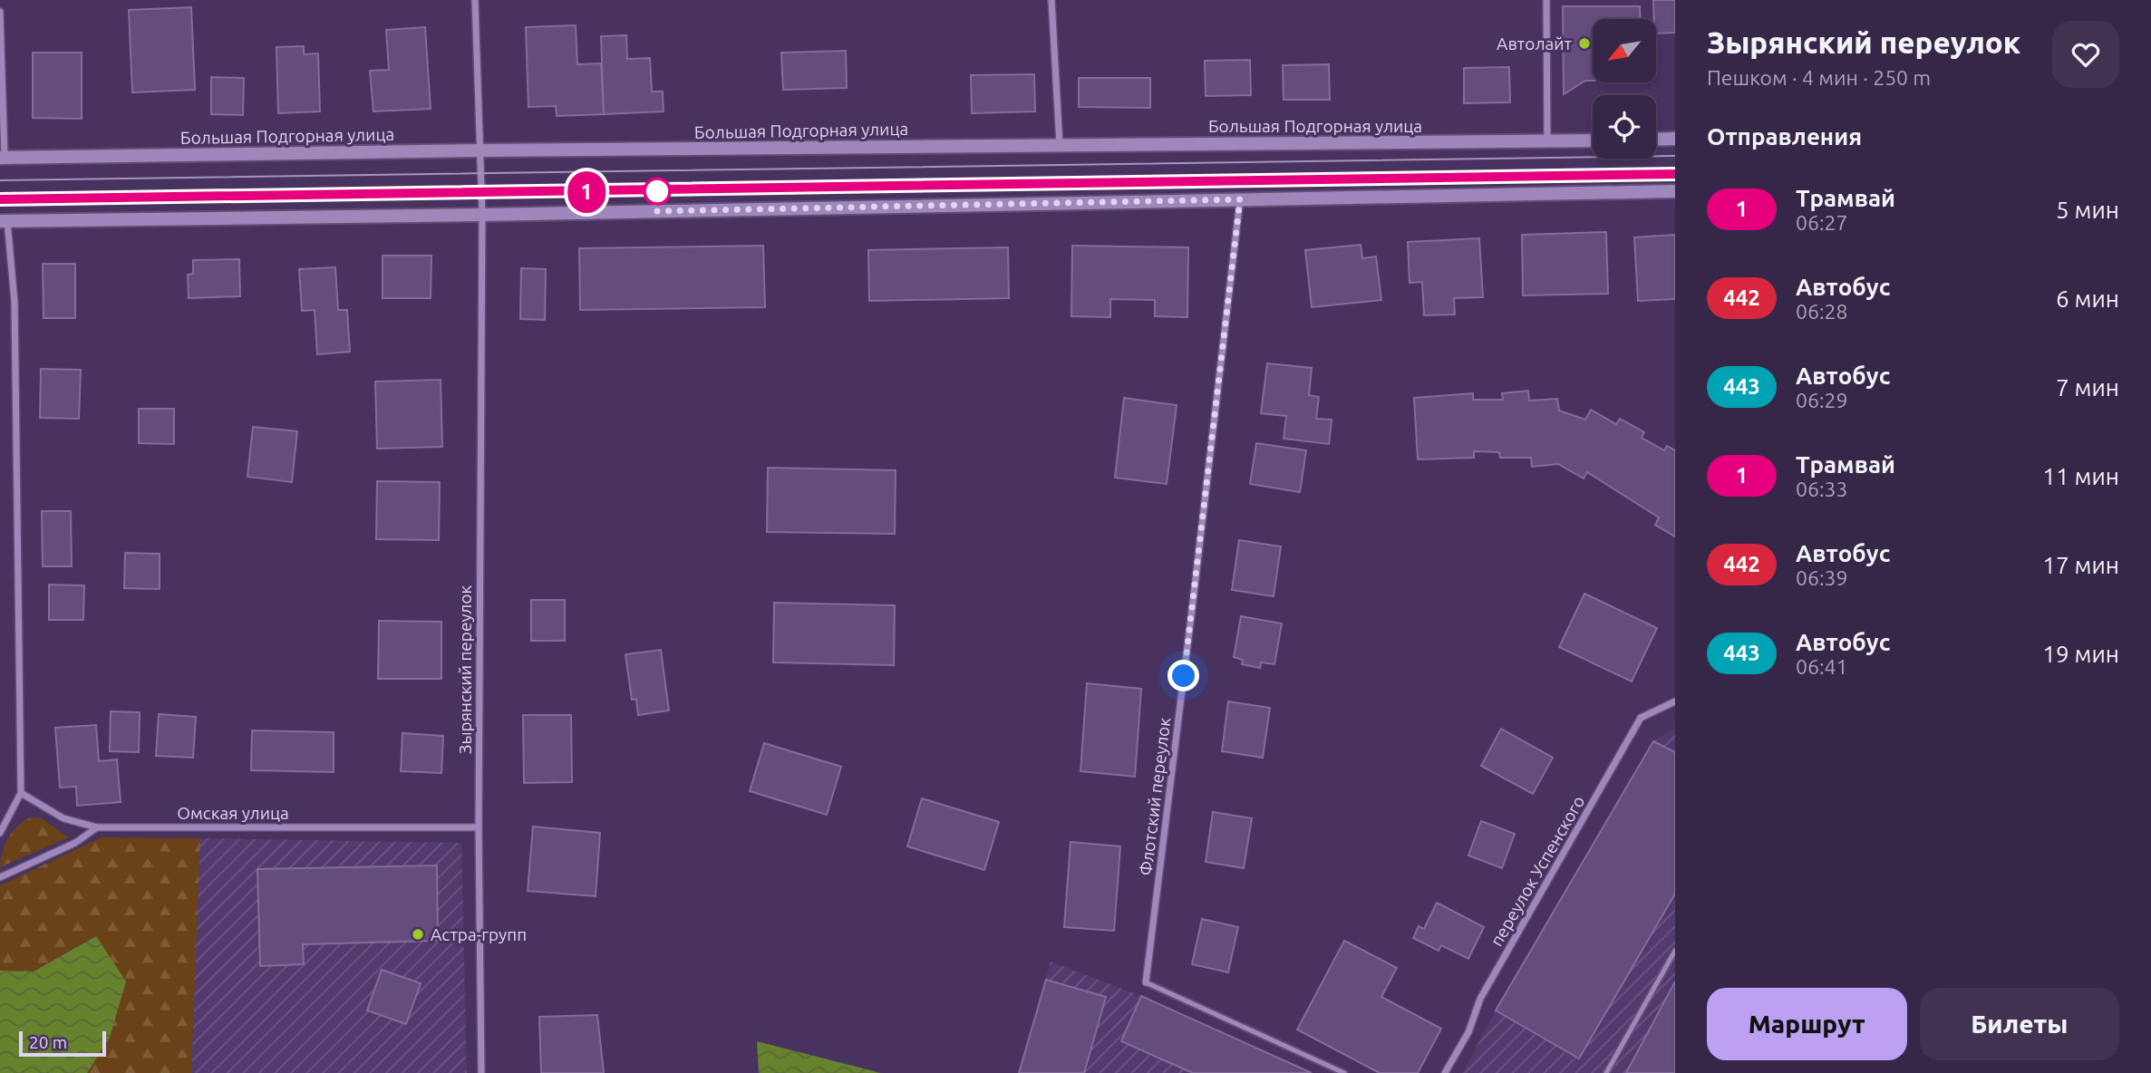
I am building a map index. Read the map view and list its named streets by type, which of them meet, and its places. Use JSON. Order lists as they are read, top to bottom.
{
  "streets": {
    "main road": ["Большая Подгорная улица"],
    "street": [
      "Зырянский переулок",
      "Флотский переулок",
      "Омская улица",
      "переулок Успенского"
    ]
  },
  "crossings": [
    ["Большая Подгорная улица", "Зырянский переулок"],
    ["Зырянский переулок", "Омская улица"]
  ],
  "places": ["Автолайт", "Астра-групп"],
  "lines": ["tram line 1"],
  "scale_bar": "20 m",
  "north": "bottom left",
  "page": {
    "on_map": "1",
    "heading": [
      ["Зырянский переулок", "Пешком · 4 мин · 250 m"],
      "Отправления"
    ],
    "list": [
      {
        "mark": "1",
        "name": "Трамвай",
        "note": "06:27",
        "value": "5 мин"
      },
      {
        "mark": "442",
        "name": "Автобус",
        "note": "06:28",
        "value": "6 мин"
      },
      {
        "mark": "443",
        "name": "Автобус",
        "note": "06:29",
        "value": "7 мин"
      },
      {
        "mark": "1",
        "name": "Трамвай",
        "note": "06:33",
        "value": "11 мин"
      },
      {
        "mark": "442",
        "name": "Автобус",
        "note": "06:39",
        "value": "17 мин"
      },
      {
        "mark": "443",
        "name": "Автобус",
        "note": "06:41",
        "value": "19 мин"
      }
    ],
    "buttons": ["Маршрут", "Билеты"],
    "scale": "20 m"
  }
}
